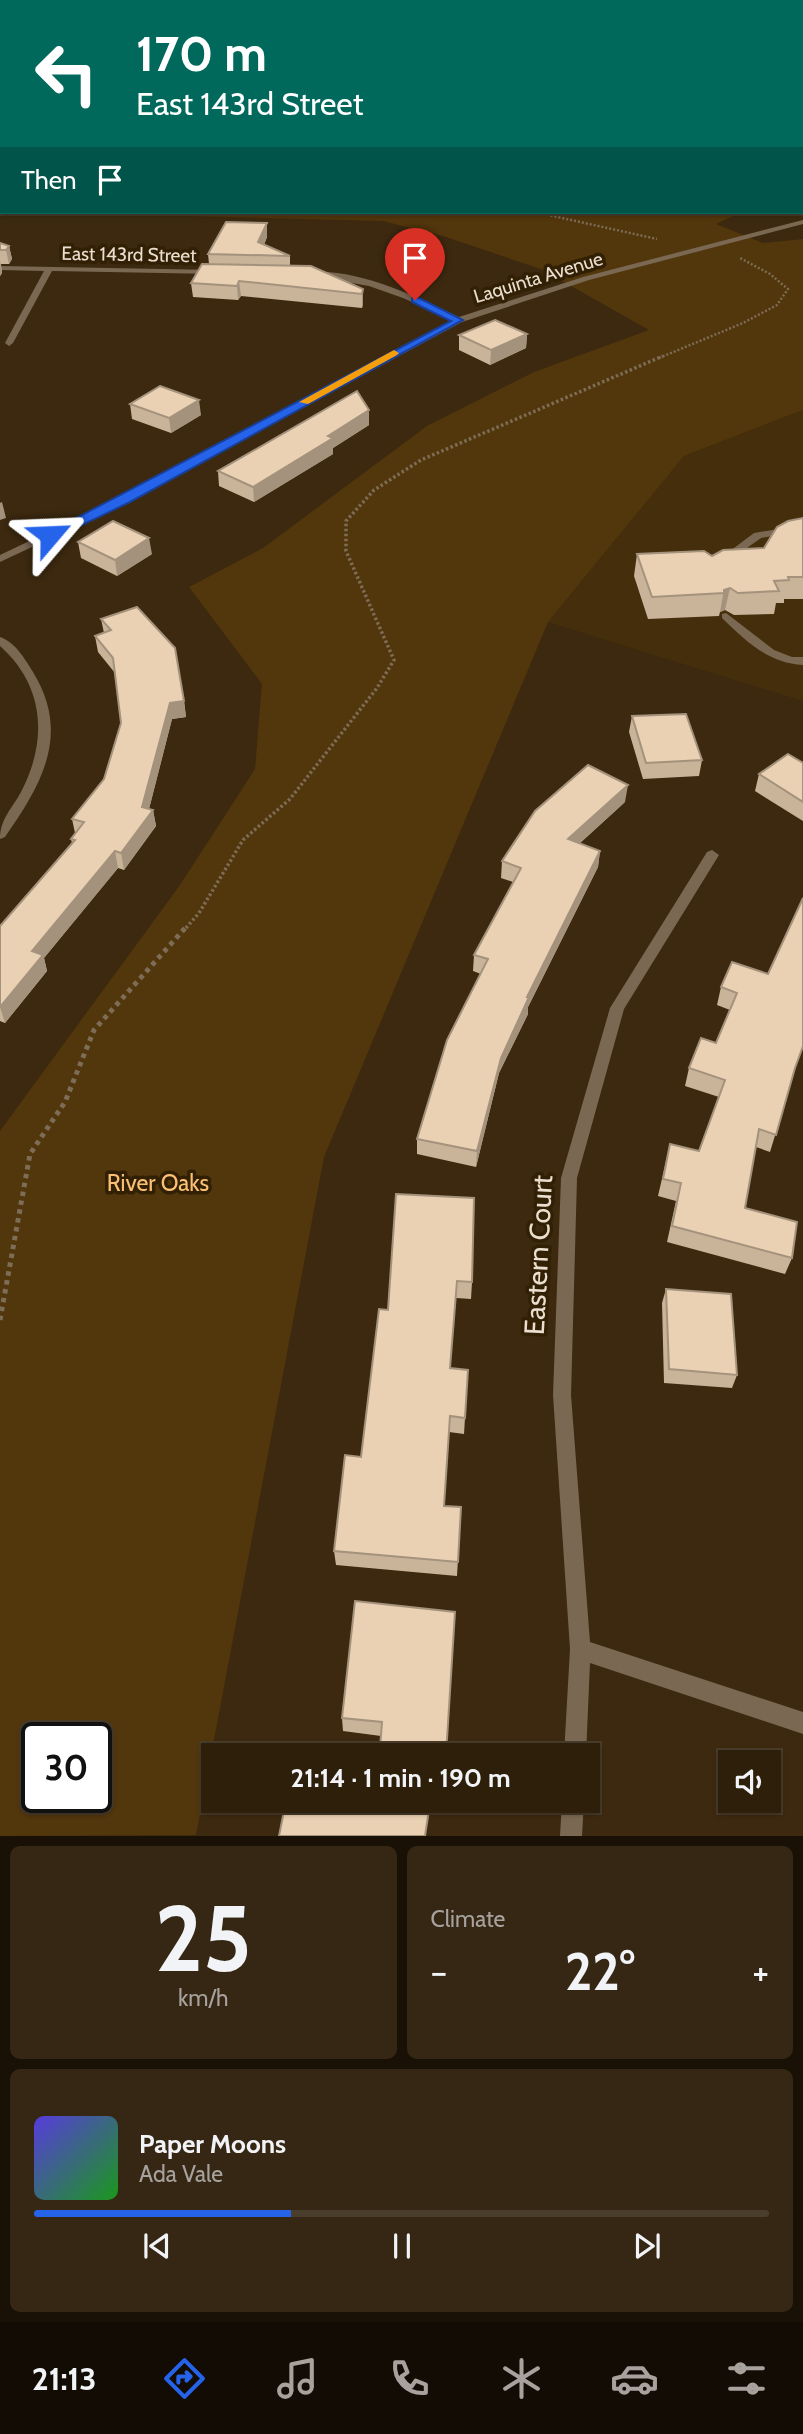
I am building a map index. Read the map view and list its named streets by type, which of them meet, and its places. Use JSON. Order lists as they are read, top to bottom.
{
  "streets": {
    "street": ["East 143rd Street", "Laquinta Avenue", "Eastern Court"]
  },
  "parks": ["River Oaks"],
  "page": {
    "turn": ["170 m", "East 143rd Street"],
    "then": "Then",
    "limit": "30",
    "trip": "21:14 · 1 min · 190 m",
    "tile": [
      ["25", "km/h"],
      "Climate"
    ],
    "heat": ["−", "22°", "+"],
    "song": ["Paper Moons", "Ada Vale"],
    "tabs": "21:13"
  }
}
